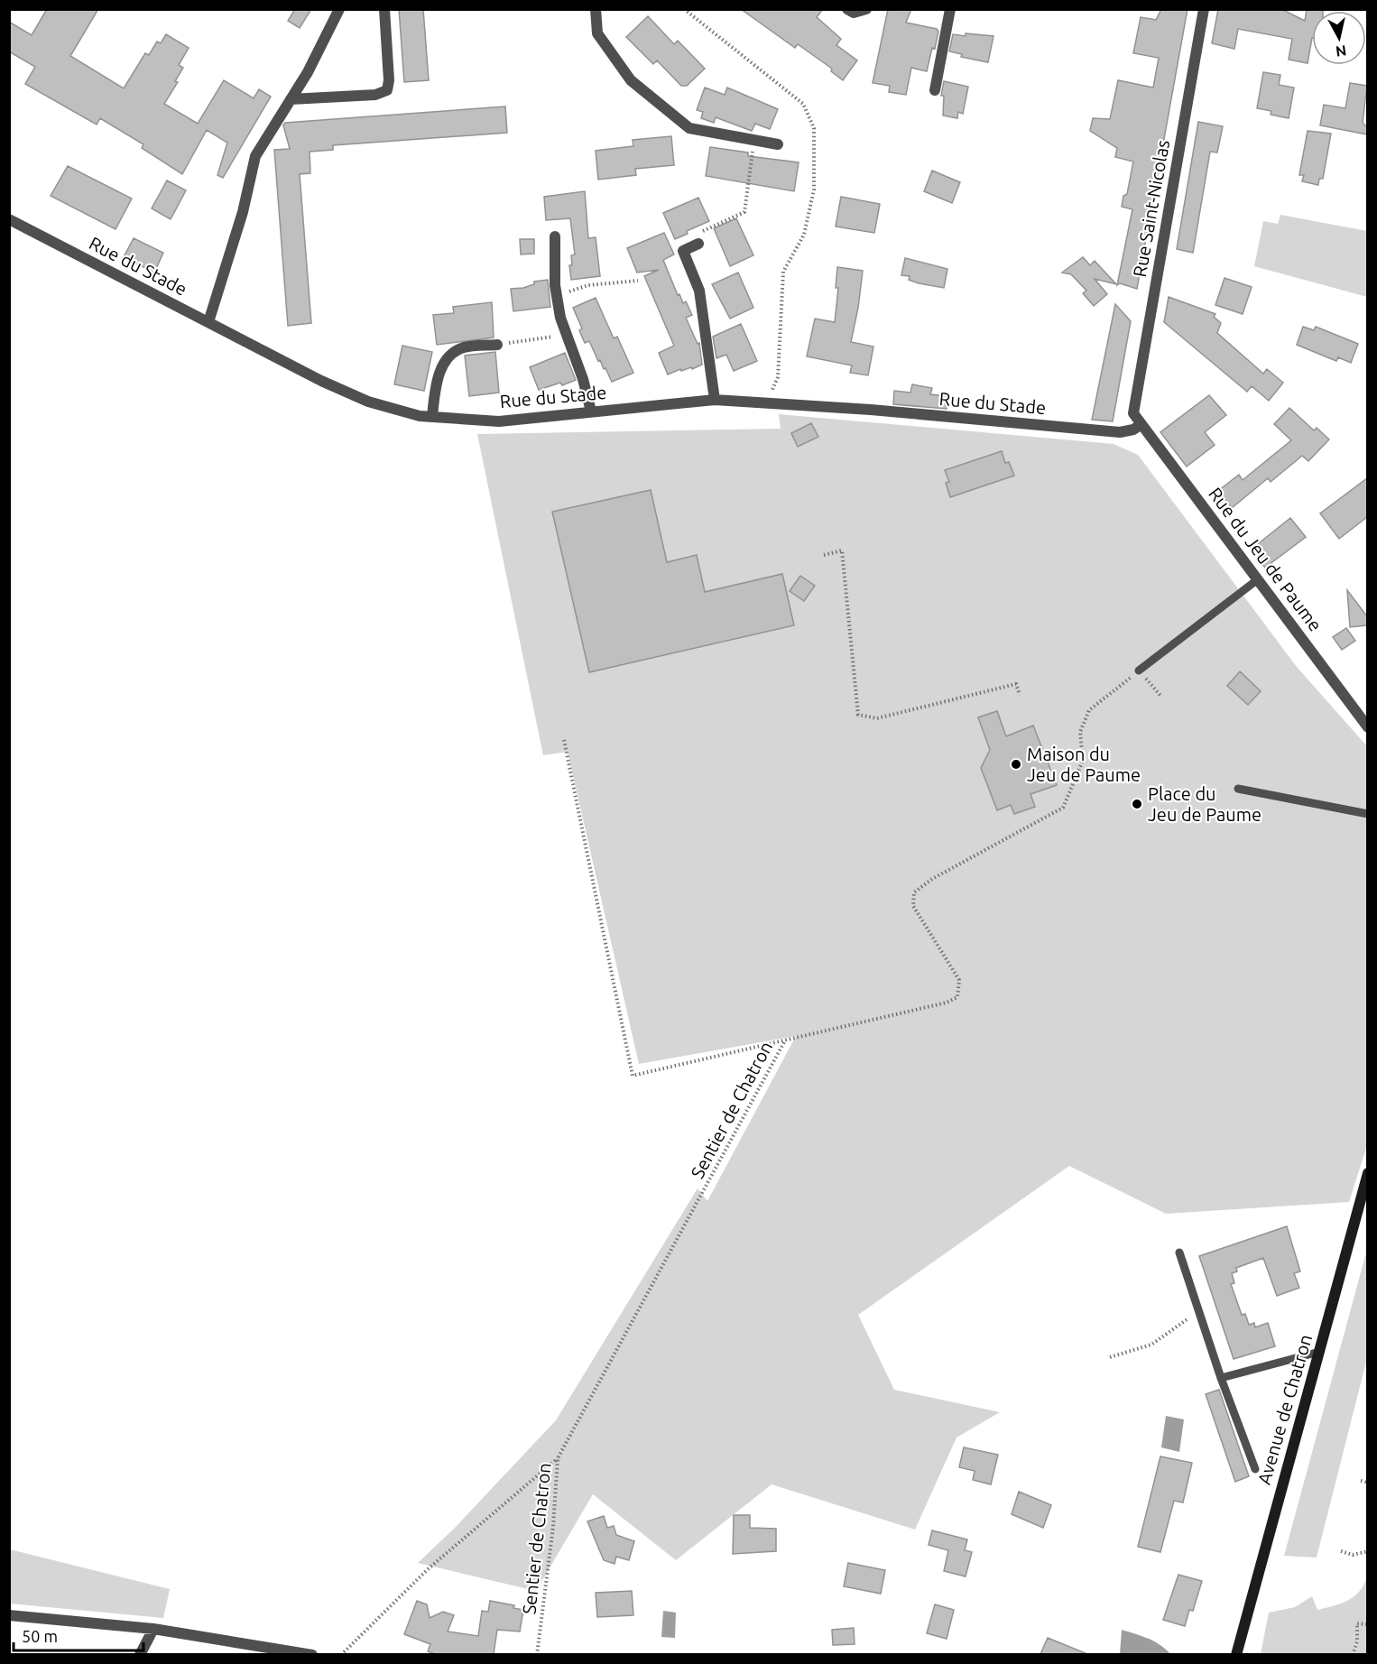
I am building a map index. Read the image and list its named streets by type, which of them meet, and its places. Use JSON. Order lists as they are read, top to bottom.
{
  "streets": {
    "street": [
      "Rue Saint-Nicolas",
      "Rue du Stade",
      "Rue du Jeu de Paume",
      "Avenue de Chatron"
    ],
    "path": ["Sentier de Chatron"]
  },
  "crossings": [
    ["Rue Saint-Nicolas", "Rue du Jeu de Paume"],
    ["Rue du Stade", "Rue du Jeu de Paume"]
  ],
  "places": ["Maison du Jeu de Paume", "Place du Jeu de Paume"],
  "scale_bar": "50 m",
  "north": "bottom"
}
